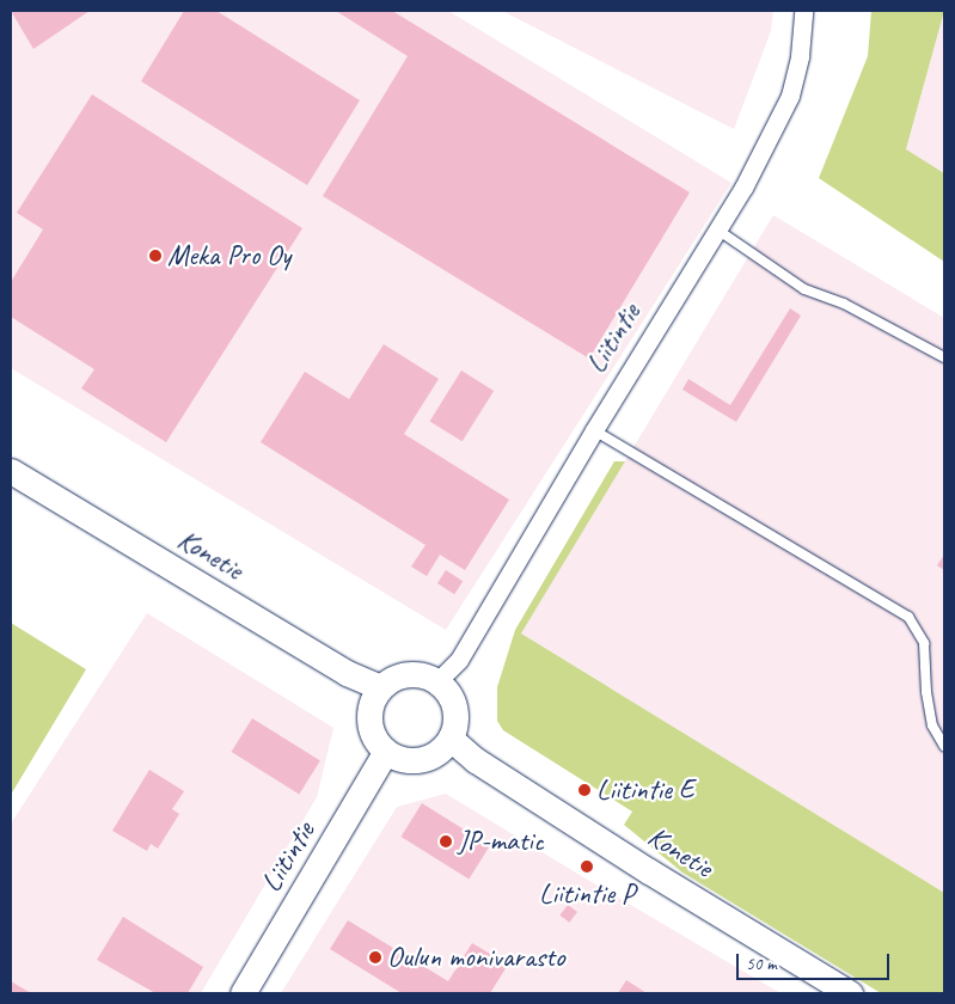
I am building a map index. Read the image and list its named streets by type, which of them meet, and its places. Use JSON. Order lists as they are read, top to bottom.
{
  "streets": {
    "street": ["Liitintie", "Konetie"]
  },
  "crossings": [
    ["Liitintie", "Konetie"]
  ],
  "places": [
    "Meka Pro Oy",
    "Liitintie E",
    "JP-matic",
    "Liitintie P",
    "Oulun monivarasto"
  ],
  "scale_bar": "50 m"
}
